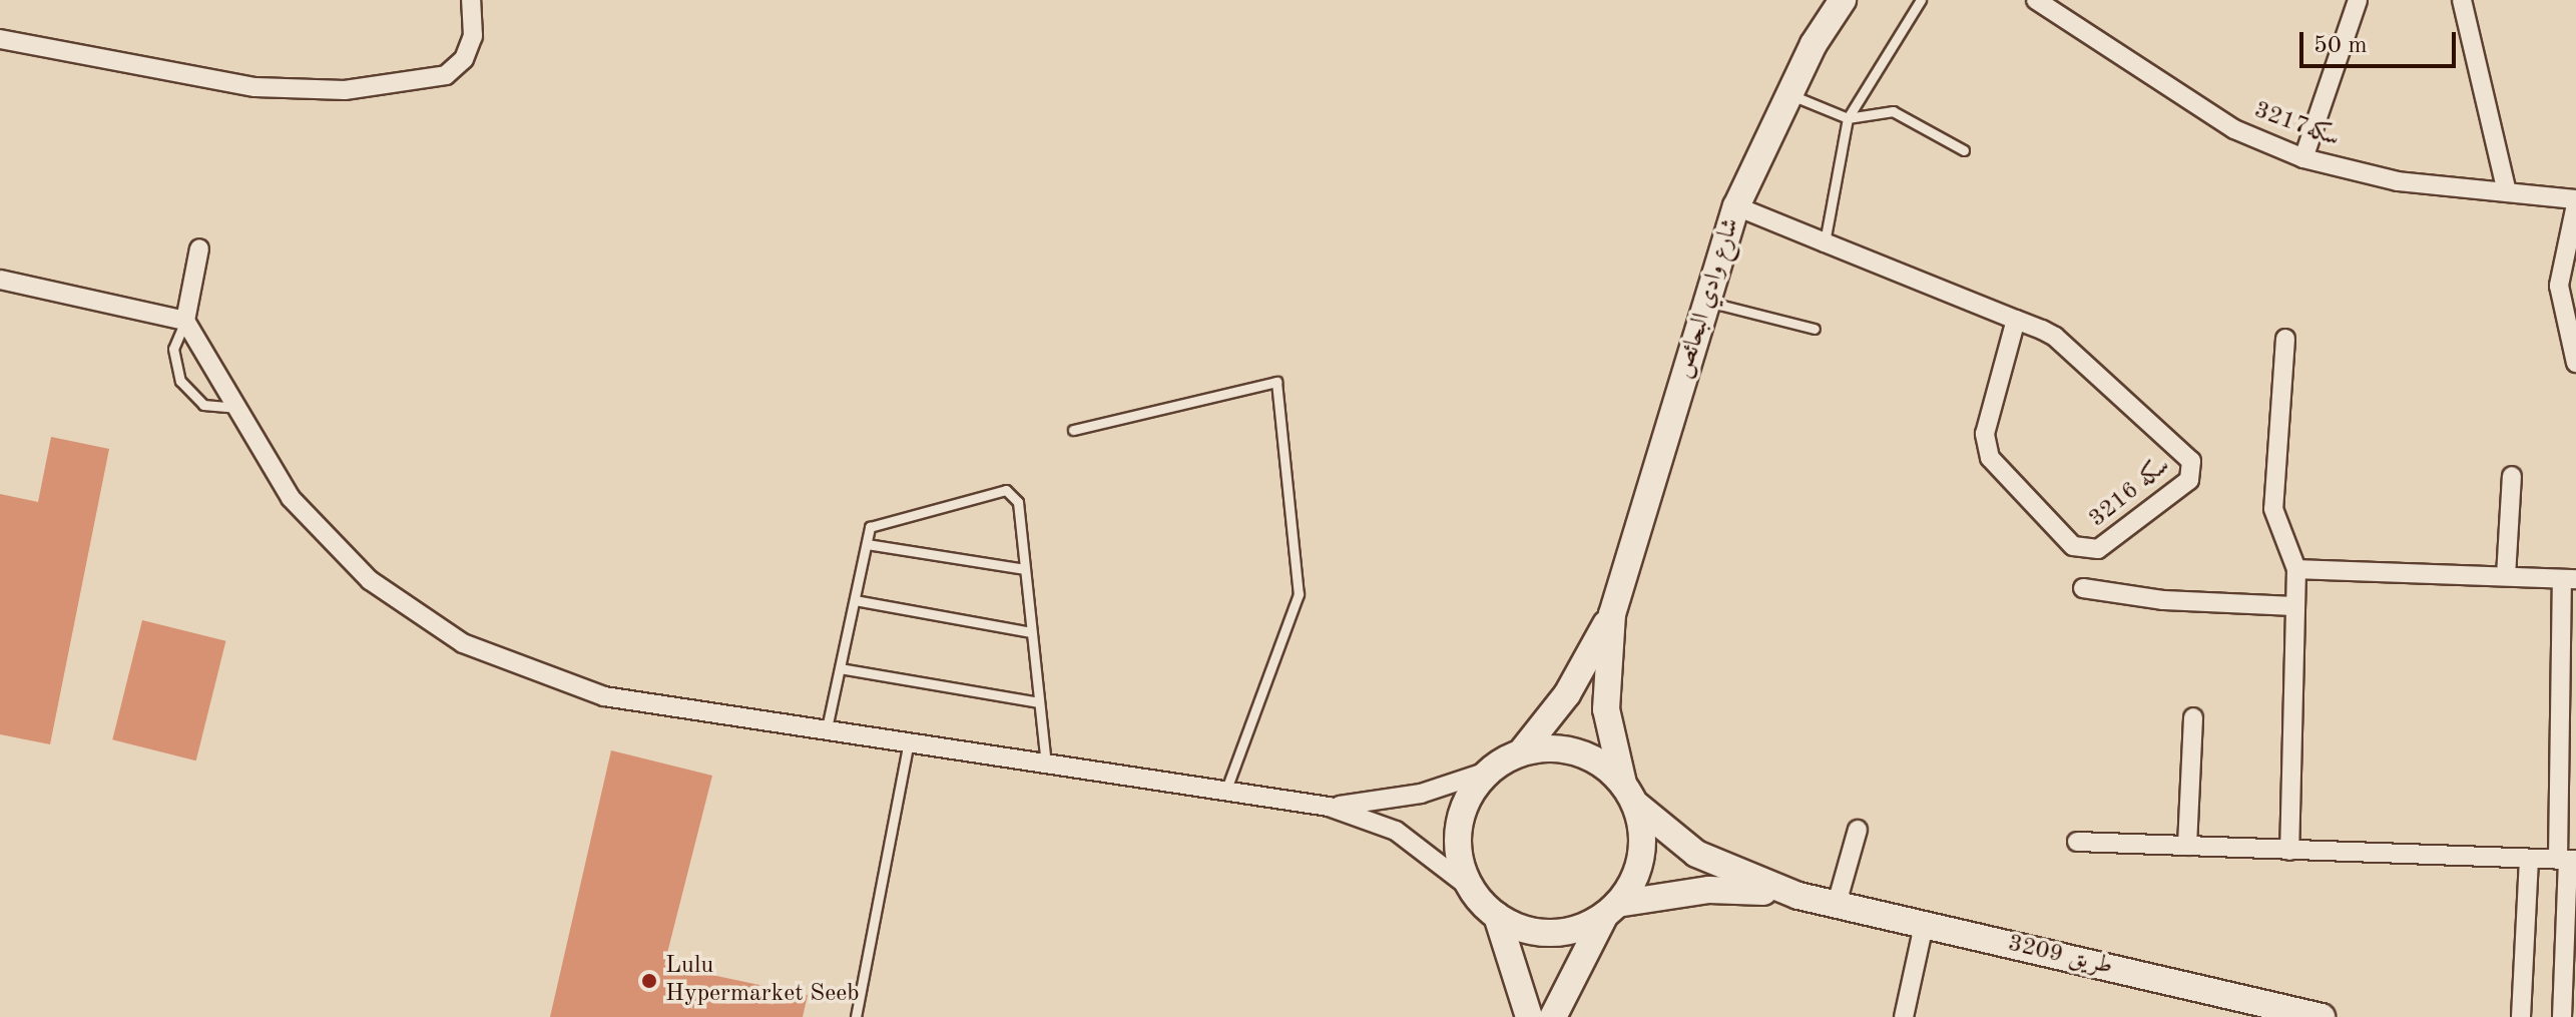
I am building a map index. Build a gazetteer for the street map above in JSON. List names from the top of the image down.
{
  "streets": {
    "street": [
      "سكه3217",
      "شارع وادي البحائص",
      "سكه 3216",
      "طريق 3209"
    ]
  },
  "crossings": [
    ["شارع وادي البحائص", "سكه 3216"]
  ],
  "places": ["Lulu Hypermarket Seeb"],
  "scale_bar": "50 m"
}
